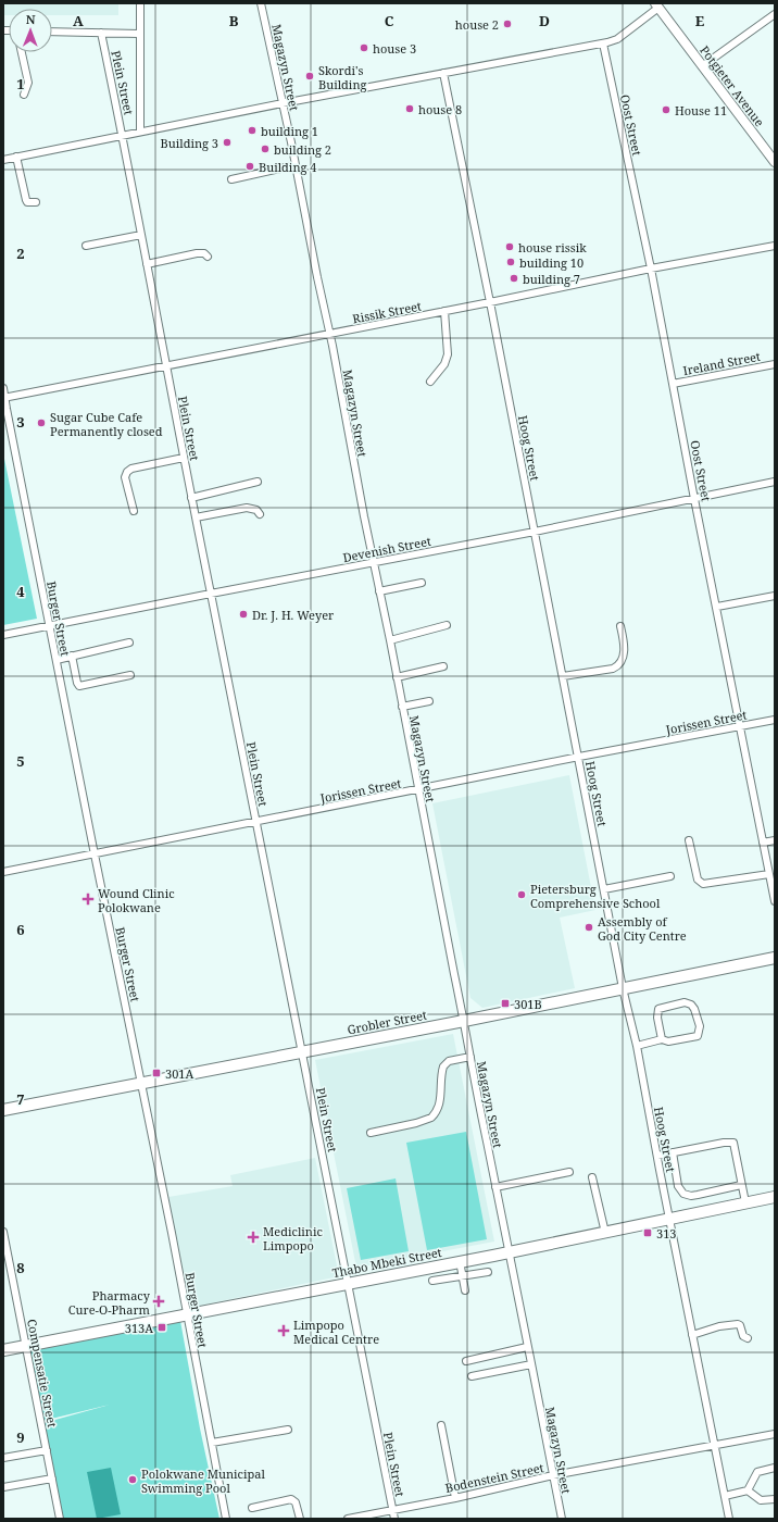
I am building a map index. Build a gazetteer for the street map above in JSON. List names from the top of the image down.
{
  "streets": {
    "main road": ["Grobler Street", "Thabo Mbeki Street"],
    "street": [
      "Magazyn Street",
      "Plein Street",
      "Potgieter Avenue",
      "Oost Street",
      "Rissik Street",
      "Ireland Street",
      "Hoog Street",
      "Devenish Street",
      "Burger Street",
      "Jorissen Street",
      "Compensatie Street",
      "Bodenstein Street"
    ]
  },
  "crossings": [
    ["Magazyn Street", "Rissik Street"],
    ["Magazyn Street", "Devenish Street"],
    ["Magazyn Street", "Jorissen Street"],
    ["Magazyn Street", "Grobler Street"],
    ["Magazyn Street", "Thabo Mbeki Street"],
    ["Magazyn Street", "Bodenstein Street"],
    ["Plein Street", "Rissik Street"],
    ["Plein Street", "Devenish Street"],
    ["Plein Street", "Jorissen Street"],
    ["Plein Street", "Grobler Street"],
    ["Plein Street", "Thabo Mbeki Street"],
    ["Plein Street", "Bodenstein Street"],
    ["Oost Street", "Rissik Street"],
    ["Oost Street", "Ireland Street"],
    ["Oost Street", "Devenish Street"],
    ["Oost Street", "Jorissen Street"],
    ["Rissik Street", "Hoog Street"],
    ["Rissik Street", "Burger Street"],
    ["Hoog Street", "Devenish Street"],
    ["Hoog Street", "Jorissen Street"],
    ["Hoog Street", "Grobler Street"],
    ["Hoog Street", "Thabo Mbeki Street"],
    ["Hoog Street", "Bodenstein Street"],
    ["Devenish Street", "Burger Street"],
    ["Burger Street", "Jorissen Street"],
    ["Burger Street", "Grobler Street"],
    ["Burger Street", "Thabo Mbeki Street"],
    ["Thabo Mbeki Street", "Compensatie Street"]
  ],
  "places": {
    "other": [
      "house 2",
      "house 3",
      "Skordi's Building",
      "house 8",
      "House 11",
      "building 1",
      "Building 3",
      "building 2",
      "Building 4",
      "house rissik",
      "building 10",
      "building 7",
      "Sugar Cube Cafe Permanently closed",
      "Dr. J. H. Weyer",
      "Pietersburg Comprehensive School",
      "Assembly of God City Centre",
      "Polokwane Municipal Swimming Pool"
    ],
    "health": [
      "Wound Clinic Polokwane",
      "Mediclinic Limpopo",
      "Pharmacy Cure-O-Pharm",
      "Limpopo Medical Centre"
    ],
    "transit": [
      "301B",
      "301A",
      "313",
      "313A"
    ]
  },
  "north": "top",
  "grid": {
    "columns": [
      "A",
      "B",
      "C",
      "D",
      "E"
    ],
    "rows": [
      "1",
      "2",
      "3",
      "4",
      "5",
      "6",
      "7",
      "8",
      "9"
    ]
  }
}
